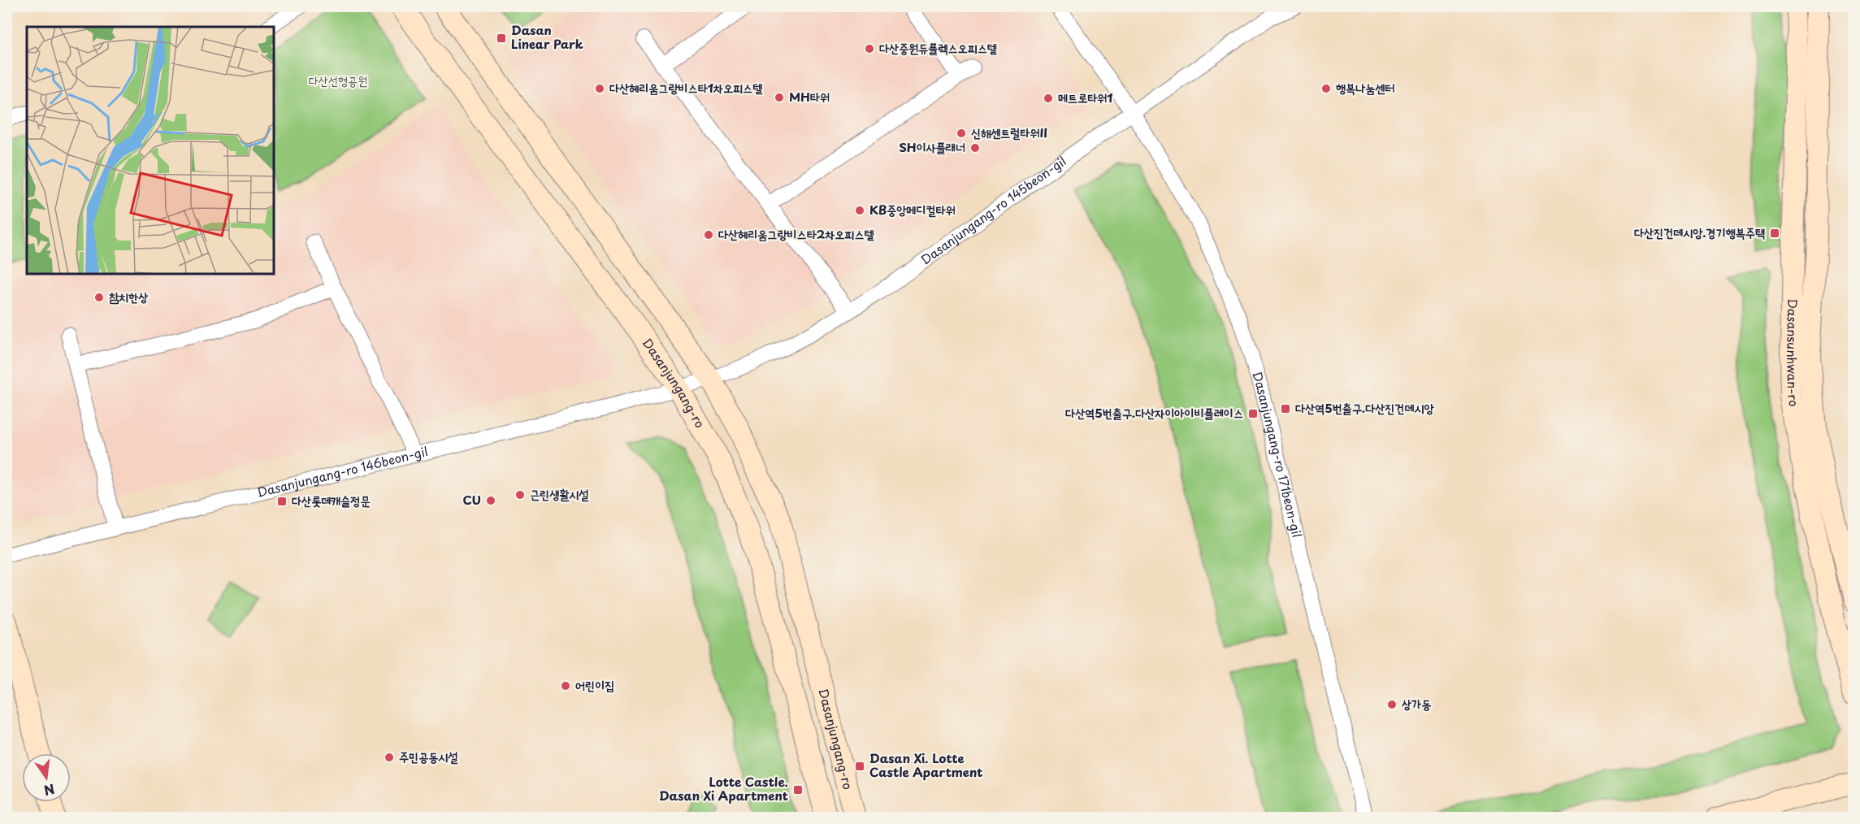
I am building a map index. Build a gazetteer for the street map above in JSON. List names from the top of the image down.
{
  "streets": {
    "street": [
      "Dasanjungang-ro 145beon-gil",
      "Dasansunhwan-ro",
      "Dasanjungang-ro",
      "Dasanjungang-ro 171beon-gil",
      "Dasanjungang-ro 146beon-gil"
    ]
  },
  "crossings": [
    ["Dasanjungang-ro 145beon-gil", "Dasanjungang-ro"],
    ["Dasanjungang-ro 145beon-gil", "Dasanjungang-ro 171beon-gil"],
    ["Dasanjungang-ro 145beon-gil", "Dasanjungang-ro 146beon-gil"],
    ["Dasanjungang-ro", "Dasanjungang-ro 146beon-gil"]
  ],
  "parks": ["다산선형공원"],
  "places": {
    "transit": [
      "Dasan Linear Park",
      "다산진건데시앙.경기행복주택",
      "다산역5번출구.다산진건데시앙",
      "다산역5번출구.다산자이아이비플레이스",
      "다산롯데캐슬정문",
      "Dasan Xi. Lotte Castle Apartment",
      "Lotte Castle. Dasan Xi Apartment"
    ],
    "other": [
      "다산중원듀플렉스오피스텔",
      "다산헤리움그랑비스타1차오피스텔",
      "행복나눔센터",
      "MH타워",
      "메트로타워1",
      "신해센트럴타워II",
      "SH이사플래너",
      "KB중앙메디컬타워",
      "다산헤리움그랑비스타2차오피스텔",
      "참치한상",
      "근린생활시설",
      "CU",
      "어린이집",
      "상가동",
      "주민공동시설"
    ]
  },
  "north": "bottom"
}
